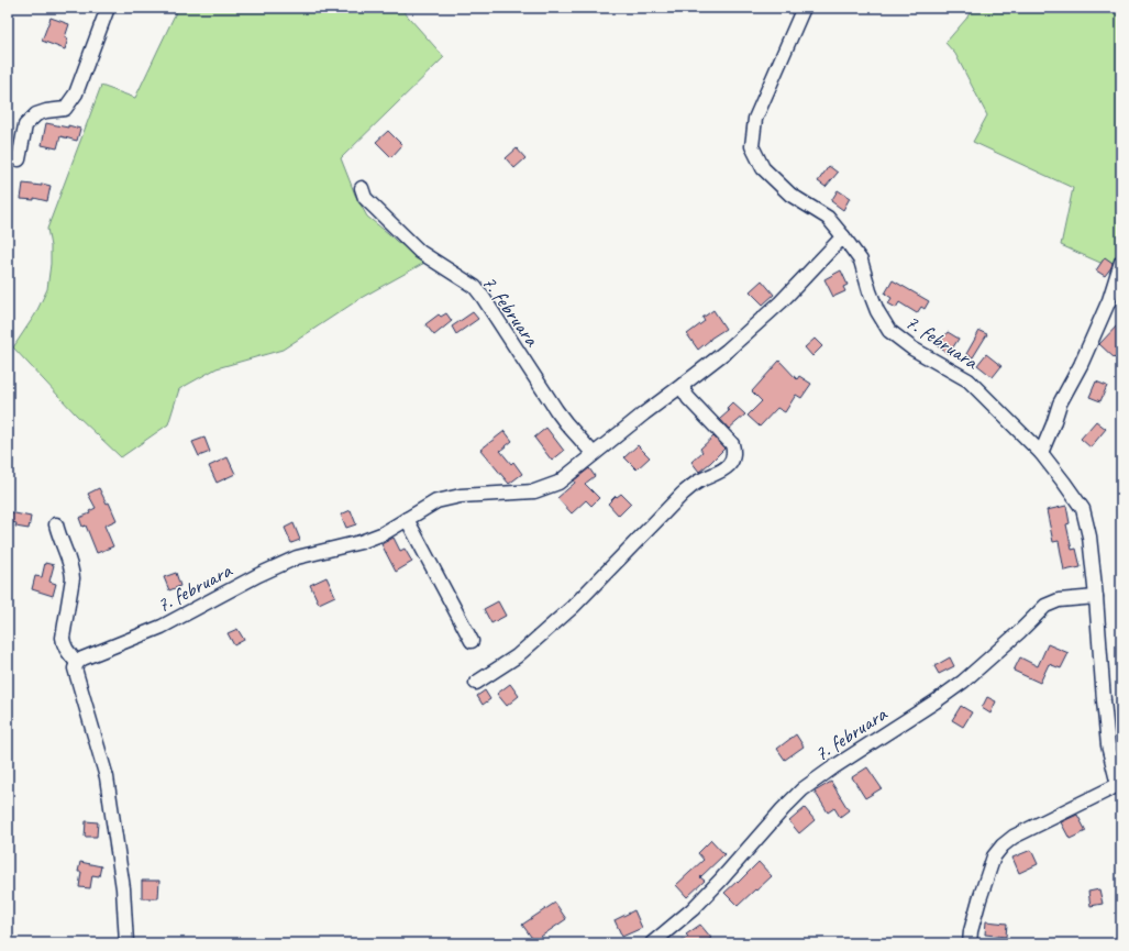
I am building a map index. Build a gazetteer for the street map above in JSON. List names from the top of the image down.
{
  "streets": {
    "street": ["7. februara"]
  }
}
